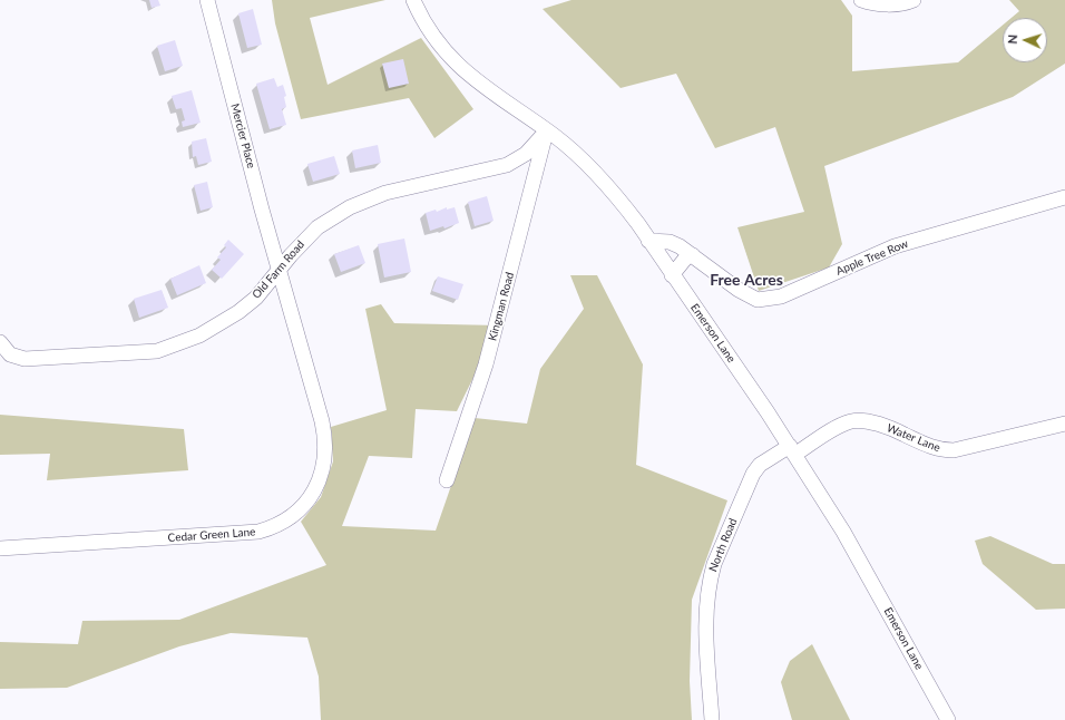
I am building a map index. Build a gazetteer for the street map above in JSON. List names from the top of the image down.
{
  "streets": {
    "street": [
      "Mercier Place",
      "Apple Tree Row",
      "Old Farm Road",
      "Kingman Road",
      "Emerson Lane",
      "Water Lane",
      "Cedar Green Lane",
      "North Road"
    ]
  },
  "crossings": [
    ["Mercier Place", "Old Farm Road"],
    ["Mercier Place", "Cedar Green Lane"],
    ["Apple Tree Row", "Emerson Lane"],
    ["Old Farm Road", "Kingman Road"],
    ["Old Farm Road", "Emerson Lane"],
    ["Old Farm Road", "Cedar Green Lane"],
    ["Kingman Road", "Emerson Lane"],
    ["Emerson Lane", "Water Lane"],
    ["Emerson Lane", "North Road"],
    ["Water Lane", "North Road"]
  ],
  "districts": ["Free Acres"],
  "north": "left"
}
